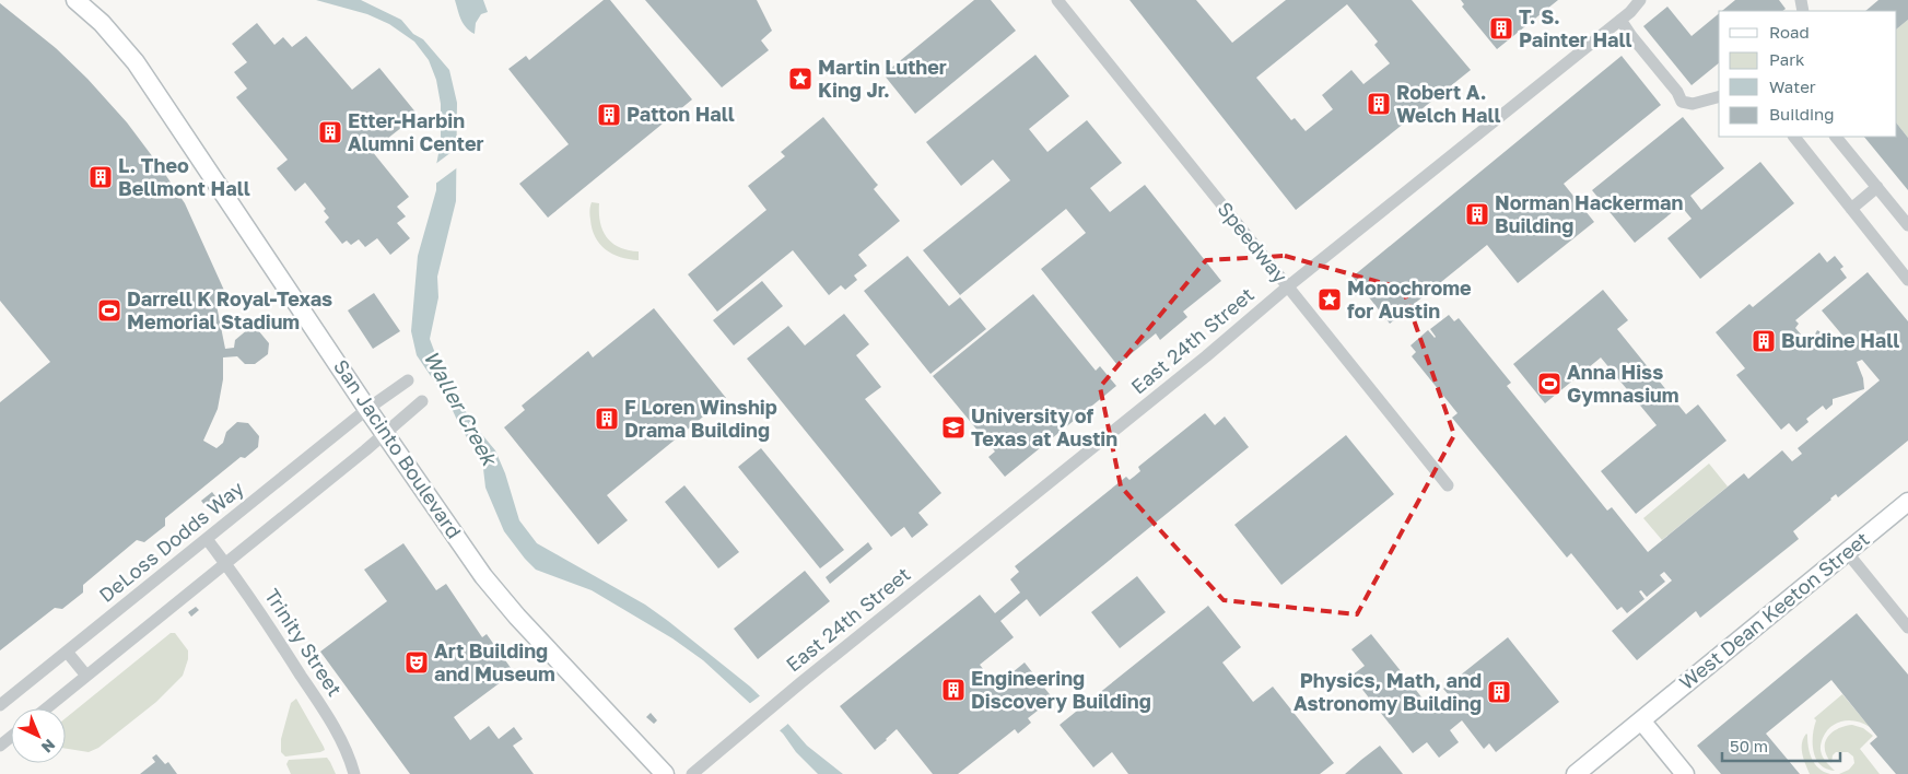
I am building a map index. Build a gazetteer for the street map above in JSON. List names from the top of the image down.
{
  "streets": {
    "street": [
      "Speedway",
      "East 24th Street",
      "San Jacinto Boulevard",
      "DeLoss Dodds Way",
      "West Dean Keeton Street",
      "Trinity Street"
    ]
  },
  "crossings": [
    ["Speedway", "East 24th Street"],
    ["San Jacinto Boulevard", "DeLoss Dodds Way"],
    ["DeLoss Dodds Way", "Trinity Street"]
  ],
  "water": ["Waller Creek"],
  "places": {
    "building": [
      "T. S. Painter Hall",
      "Robert A. Welch Hall",
      "Patton Hall",
      "Etter-Harbin Alumni Center",
      "L. Theo Bellmont Hall",
      "Norman Hackerman Building",
      "Burdine Hall",
      "F Loren Winship Drama Building",
      "Engineering Discovery Building",
      "Physics, Math, and Astronomy Building"
    ],
    "place": ["Martin Luther King Jr.", "Monochrome for Austin"],
    "sports": ["Darrell K Royal-Texas Memorial Stadium", "Anna Hiss Gymnasium"],
    "school or university": ["University of Texas at Austin"],
    "theatre": ["Art Building and Museum"]
  },
  "legend": [
    "Road",
    "Park",
    "Water",
    "Building"
  ],
  "scale_bar": "50 m",
  "north": "bottom right"
}
